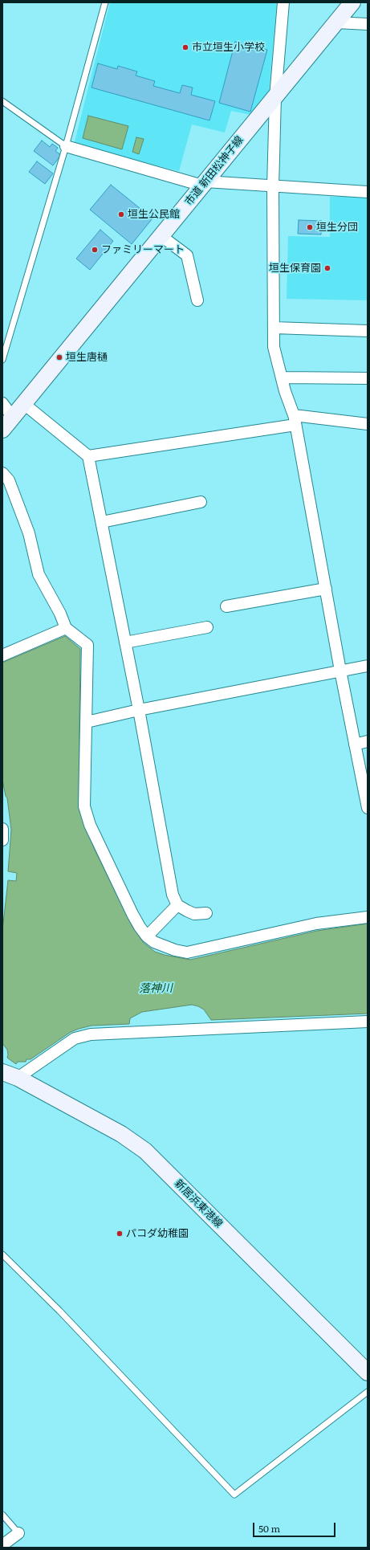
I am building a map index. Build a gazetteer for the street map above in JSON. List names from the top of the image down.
{
  "streets": {
    "street": ["市道 新田松神子線", "新居浜東港線"]
  },
  "water": ["落神川"],
  "places": [
    "市立垣生小学校",
    "垣生公民館",
    "垣生分団",
    "ファミリーマート",
    "垣生保育園",
    "垣生唐樋",
    "パコダ幼稚園"
  ],
  "scale_bar": "50 m"
}
